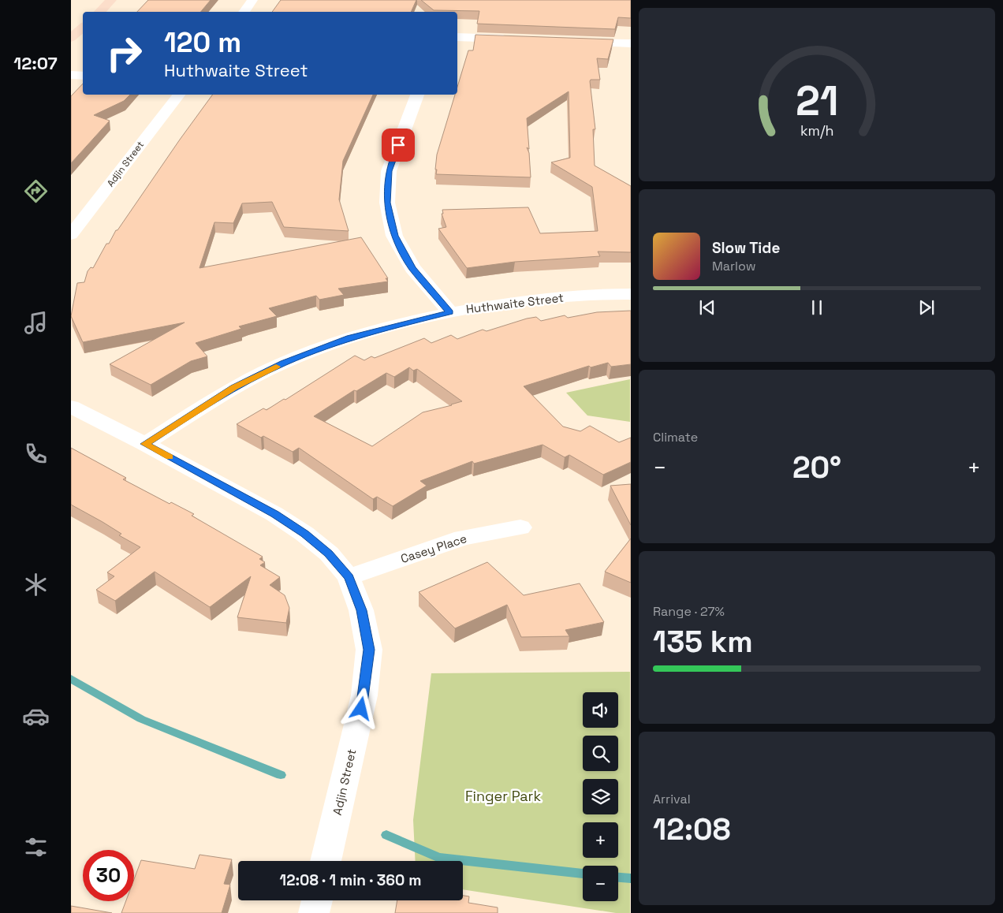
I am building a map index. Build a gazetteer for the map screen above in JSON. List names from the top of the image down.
{
  "streets": {
    "street": ["Adjin Street", "Huthwaite Street", "Casey Place"]
  },
  "crossings": [
    ["Adjin Street", "Huthwaite Street"],
    ["Adjin Street", "Casey Place"]
  ],
  "parks": ["Finger Park"],
  "page": {
    "tabs": "12:07",
    "turn": ["120 m", "Huthwaite Street"],
    "song": ["Slow Tide", "Marlow"],
    "tile": [
      "Climate",
      ["Range · 27%", "135 km"],
      ["Arrival", "12:08"]
    ],
    "heat": ["−", "20°", "+"],
    "map_buttons": ["+", "−"],
    "limit": "30",
    "trip": "12:08 · 1 min · 360 m",
    "gauge": ["21", "km/h"]
  }
}
